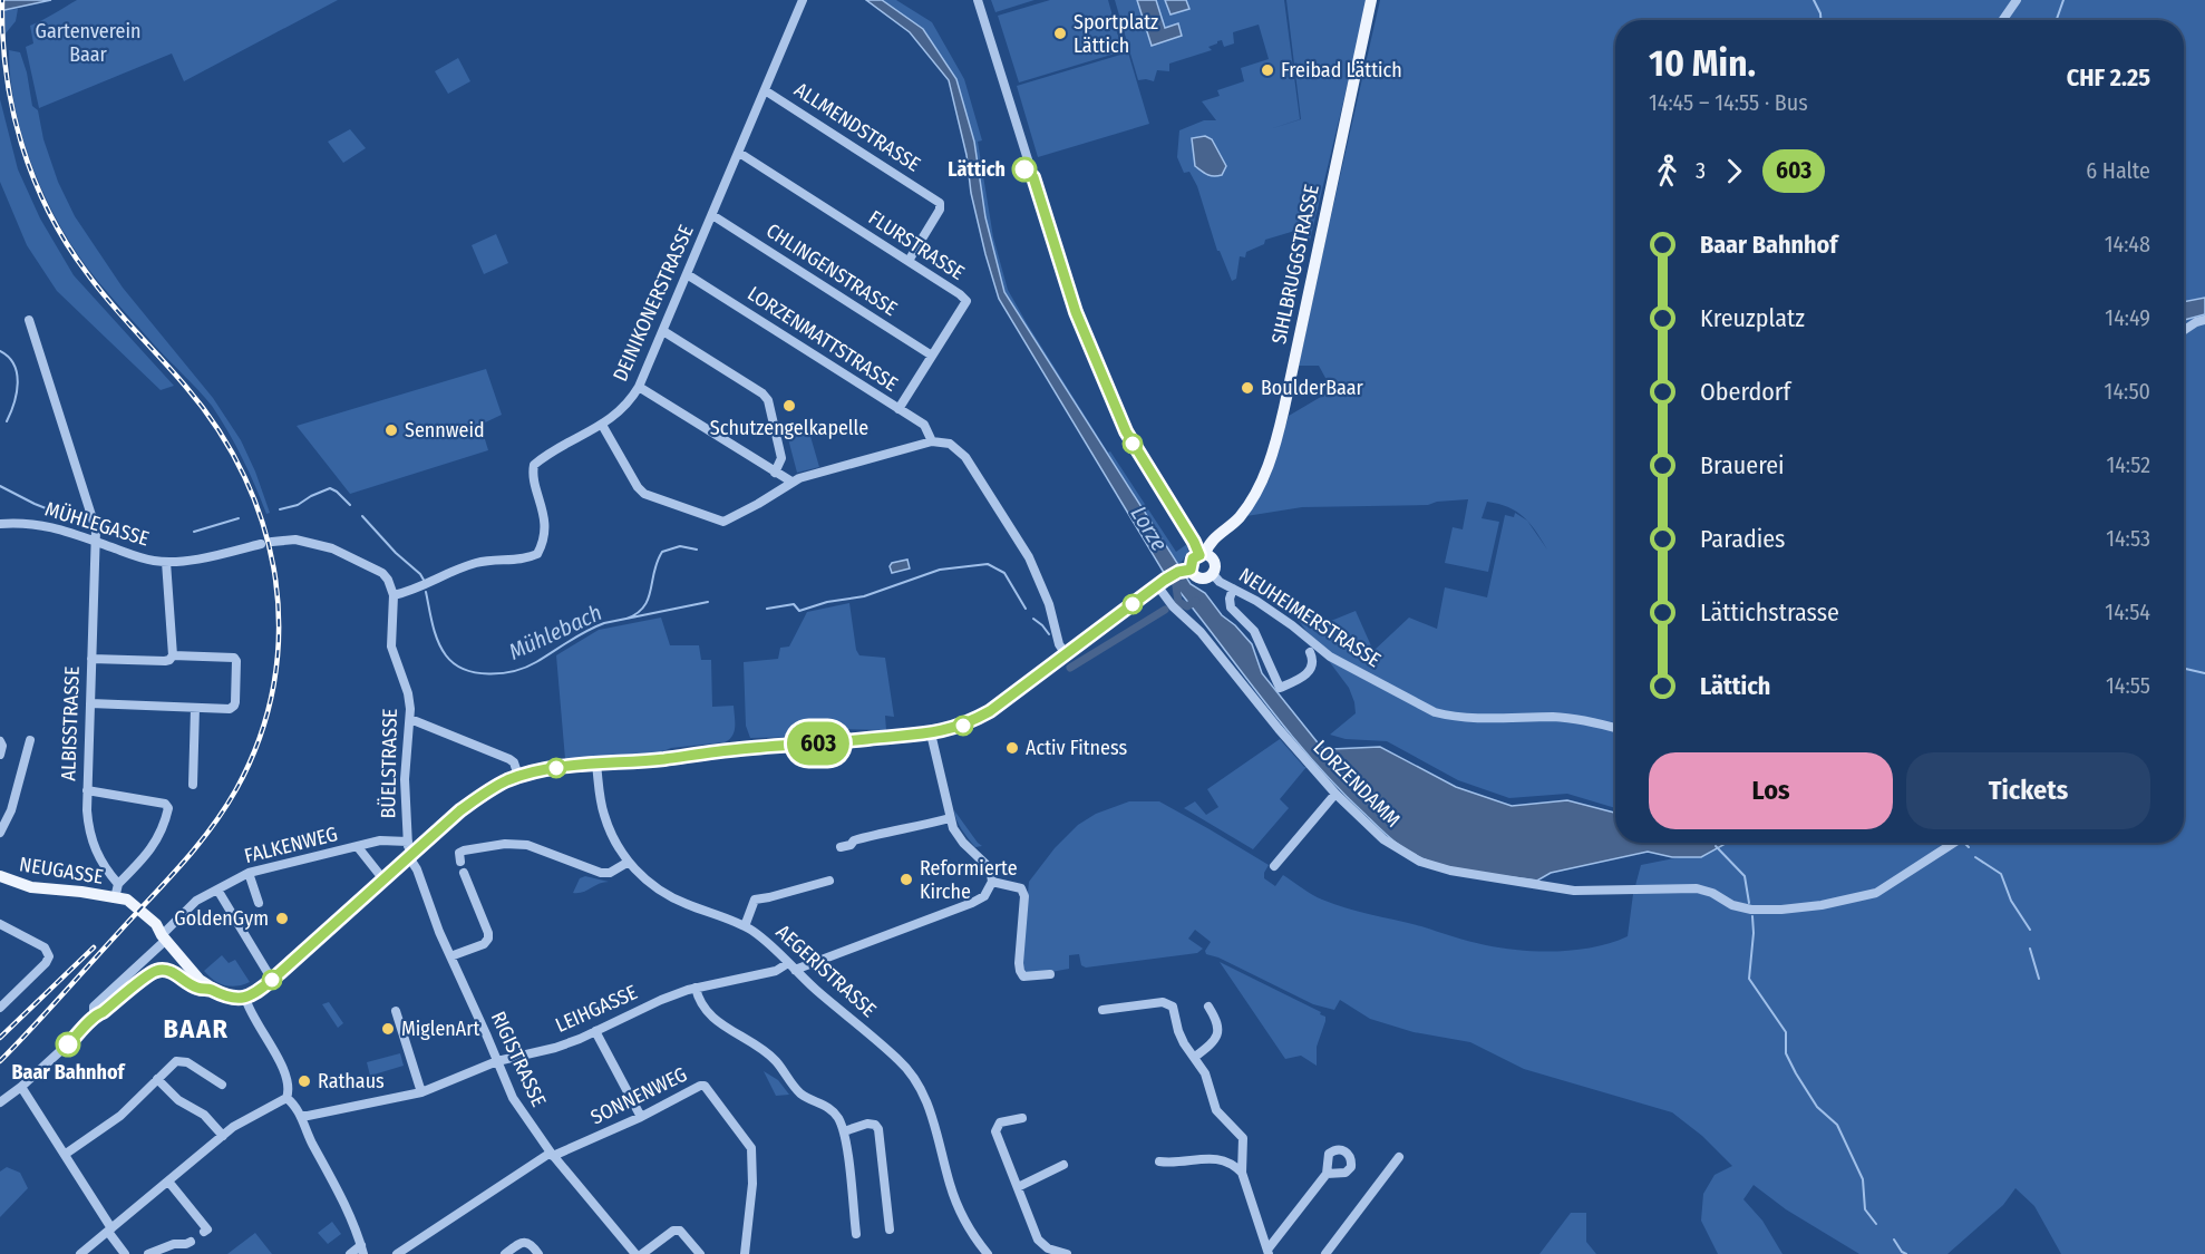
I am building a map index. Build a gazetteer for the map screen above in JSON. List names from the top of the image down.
{
  "streets": {
    "main road": ["SIHLBRUGGSTRASSE", "NEUGASSE"],
    "street": [
      "ALLMENDSTRASSE",
      "FLURSTRASSE",
      "CHLINGENSTRASSE",
      "DEINIKONERSTRASSE",
      "LORZENMATTSTRASSE",
      "MÜHLEGASSE",
      "NEUHEIMERSTRASSE",
      "ALBISSTRASSE",
      "BÜELSTRASSE",
      "LORZENDAMM",
      "FALKENWEG",
      "AEGERISTRASSE",
      "LEIHGASSE",
      "RIGISTRASSE",
      "SONNENWEG"
    ]
  },
  "crossings": [
    ["ALLMENDSTRASSE", "FLURSTRASSE"],
    ["ALLMENDSTRASSE", "DEINIKONERSTRASSE"],
    ["FLURSTRASSE", "CHLINGENSTRASSE"],
    ["FLURSTRASSE", "DEINIKONERSTRASSE"],
    ["FLURSTRASSE", "LORZENMATTSTRASSE"],
    ["SIHLBRUGGSTRASSE", "NEUHEIMERSTRASSE"],
    ["CHLINGENSTRASSE", "DEINIKONERSTRASSE"],
    ["DEINIKONERSTRASSE", "LORZENMATTSTRASSE"],
    ["DEINIKONERSTRASSE", "BÜELSTRASSE"],
    ["MÜHLEGASSE", "ALBISSTRASSE"],
    ["BÜELSTRASSE", "FALKENWEG"],
    ["BÜELSTRASSE", "RIGISTRASSE"],
    ["FALKENWEG", "NEUGASSE"],
    ["FALKENWEG", "RIGISTRASSE"],
    ["AEGERISTRASSE", "LEIHGASSE"],
    ["LEIHGASSE", "RIGISTRASSE"],
    ["RIGISTRASSE", "SONNENWEG"]
  ],
  "districts": ["BAAR"],
  "water": ["Lorze", "Mühlebach"],
  "parks": ["Gartenverein Baar"],
  "places": [
    "Sportplatz Lättich",
    "Freibad Lättich",
    "Lättich",
    "BoulderBaar",
    "Schutzengelkapelle",
    "Sennweid",
    "Activ Fitness",
    "Reformierte Kirche",
    "GoldenGym",
    "MiglenArt",
    "Baar Bahnhof",
    "Rathaus"
  ],
  "lines": ["bus line 603"],
  "page": {
    "on_map": "603",
    "heading": ["10 Min.", "14:45 – 14:55 · Bus", "CHF 2.25"],
    "legs": ["3", "603", "6 Halte"],
    "list": [
      {
        "name": "Baar Bahnhof",
        "value": "14:48"
      },
      {
        "name": "Kreuzplatz",
        "value": "14:49"
      },
      {
        "name": "Oberdorf",
        "value": "14:50"
      },
      {
        "name": "Brauerei",
        "value": "14:52"
      },
      {
        "name": "Paradies",
        "value": "14:53"
      },
      {
        "name": "Lättichstrasse",
        "value": "14:54"
      },
      {
        "name": "Lättich",
        "value": "14:55"
      }
    ],
    "buttons": ["Los", "Tickets"]
  }
}
